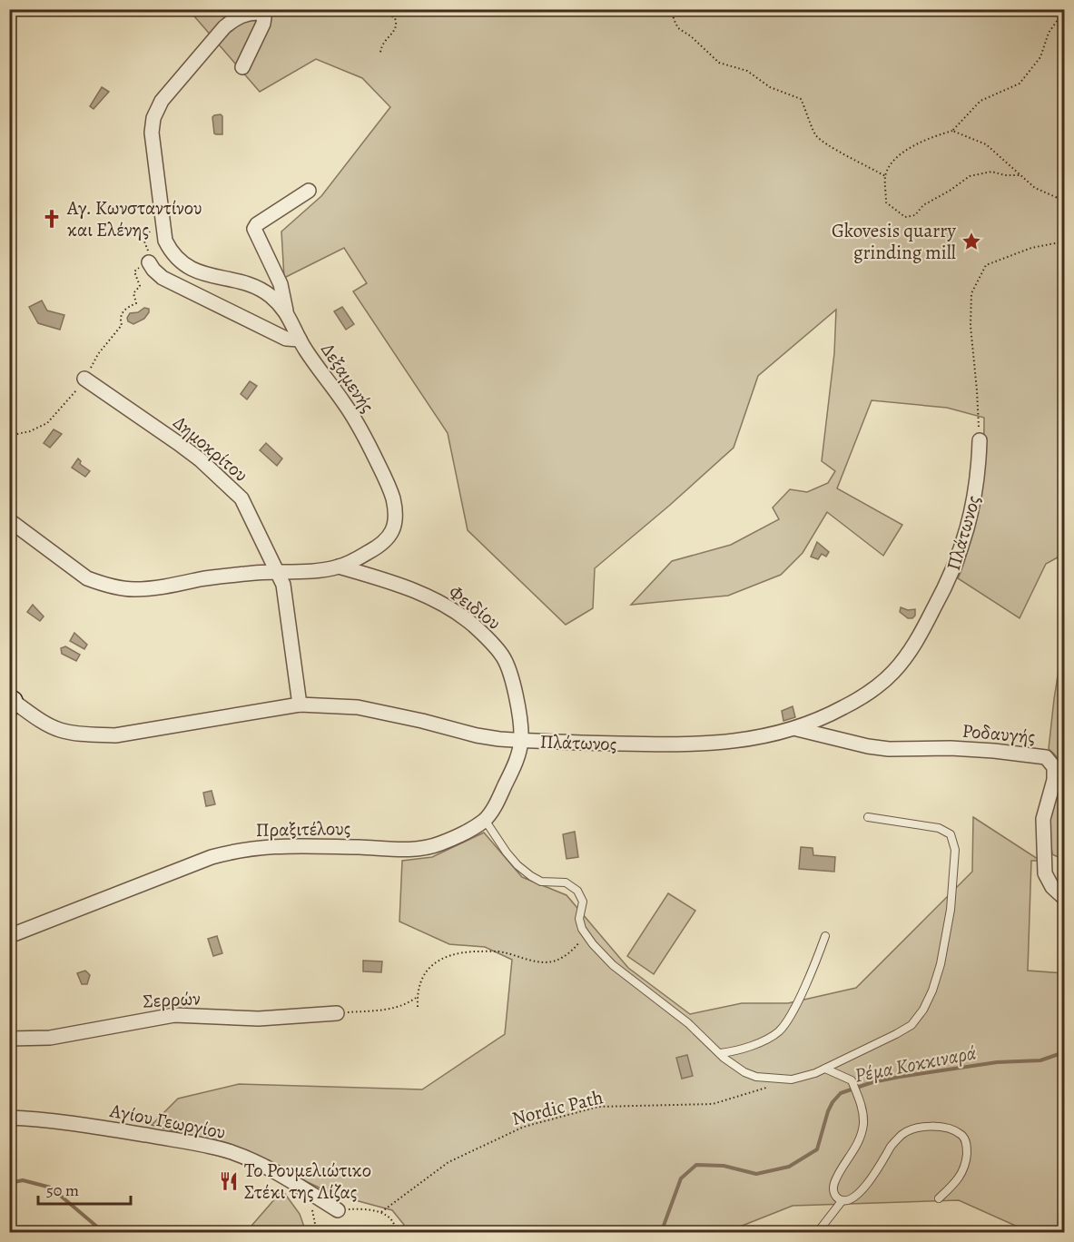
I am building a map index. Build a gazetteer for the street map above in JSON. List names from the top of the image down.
{
  "streets": {
    "street": [
      "Δεξαμενής",
      "Δημοκρίτου",
      "Πλάτωνος",
      "Φειδίου",
      "Ροδαυγής",
      "Πραξιτέλους",
      "Σερρών",
      "Αγίου Γεωργίου"
    ],
    "path": ["Nordic Path"]
  },
  "crossings": [
    ["Δεξαμενής", "Δημοκρίτου"],
    ["Δεξαμενής", "Φειδίου"],
    ["Δημοκρίτου", "Πλάτωνος"],
    ["Πλάτωνος", "Φειδίου"],
    ["Πλάτωνος", "Ροδαυγής"],
    ["Πλάτωνος", "Πραξιτέλους"],
    ["Φειδίου", "Πραξιτέλους"]
  ],
  "water": ["Ρέμα Κοκκιναρά"],
  "places": {
    "church": ["Αγ. Κωνσταντίνου και Ελένης"],
    "place": ["Gkovesis quarry grinding mill"],
    "restaurant": ["Το Ρουμελιώτικο Στέκι της Λίζας"]
  },
  "scale_bar": "50 m"
}
